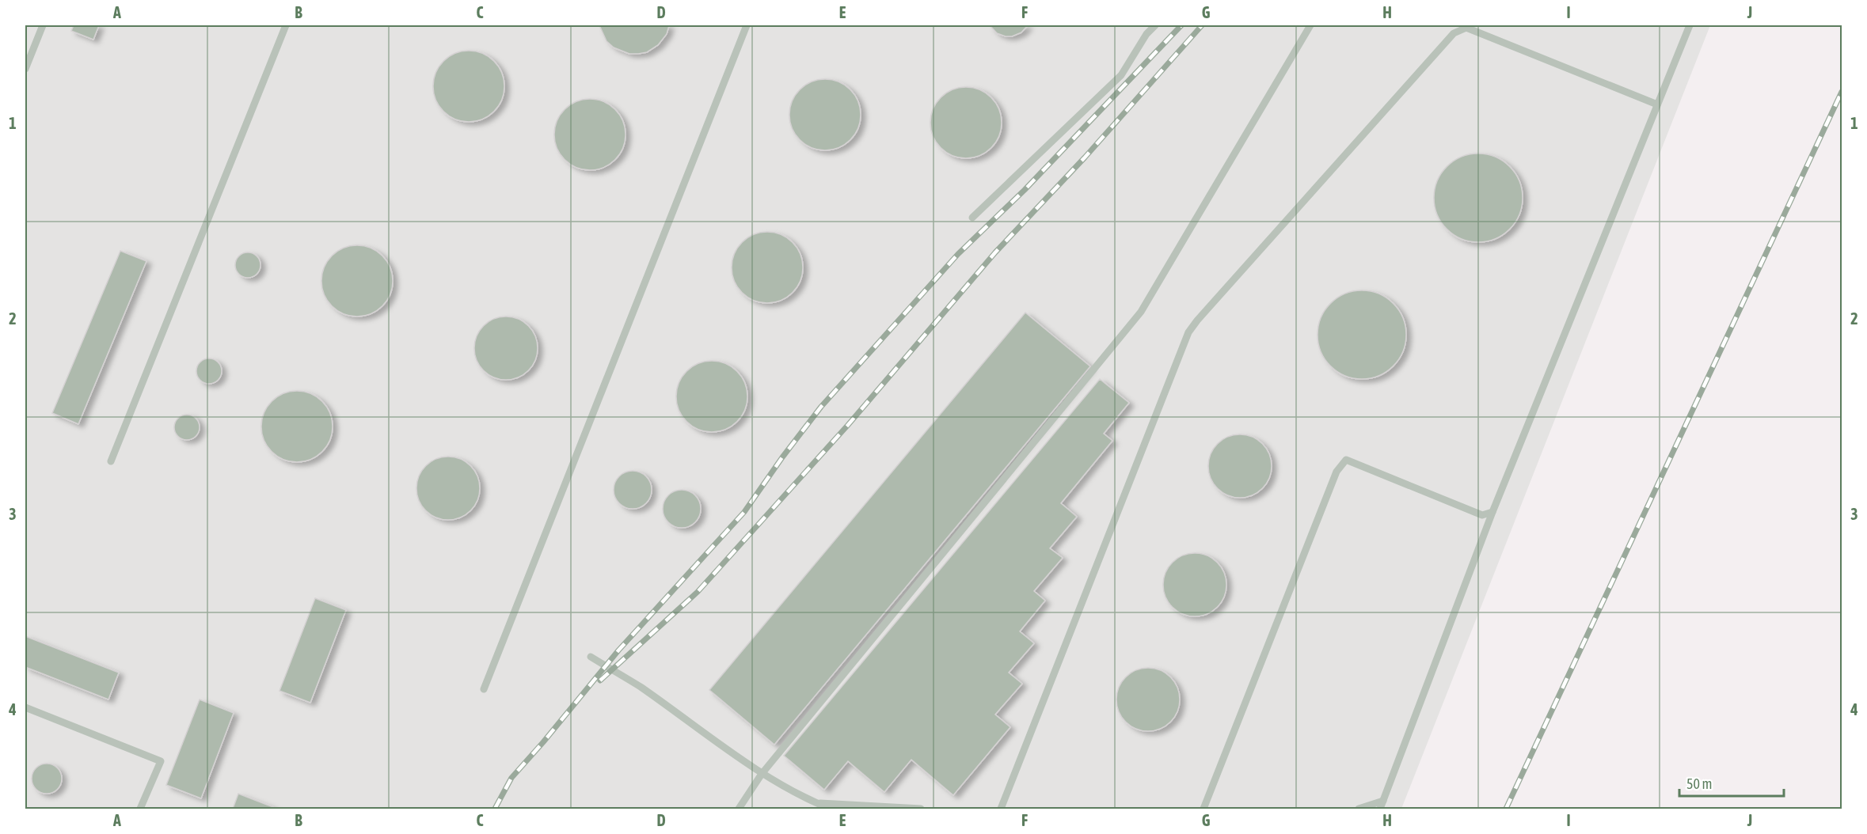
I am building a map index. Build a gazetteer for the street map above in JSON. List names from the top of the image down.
{
  "scale_bar": "50 m",
  "grid": {
    "columns": [
      "A",
      "B",
      "C",
      "D",
      "E",
      "F",
      "G",
      "H",
      "I",
      "J"
    ],
    "rows": [
      "1",
      "2",
      "3",
      "4"
    ]
  }
}
